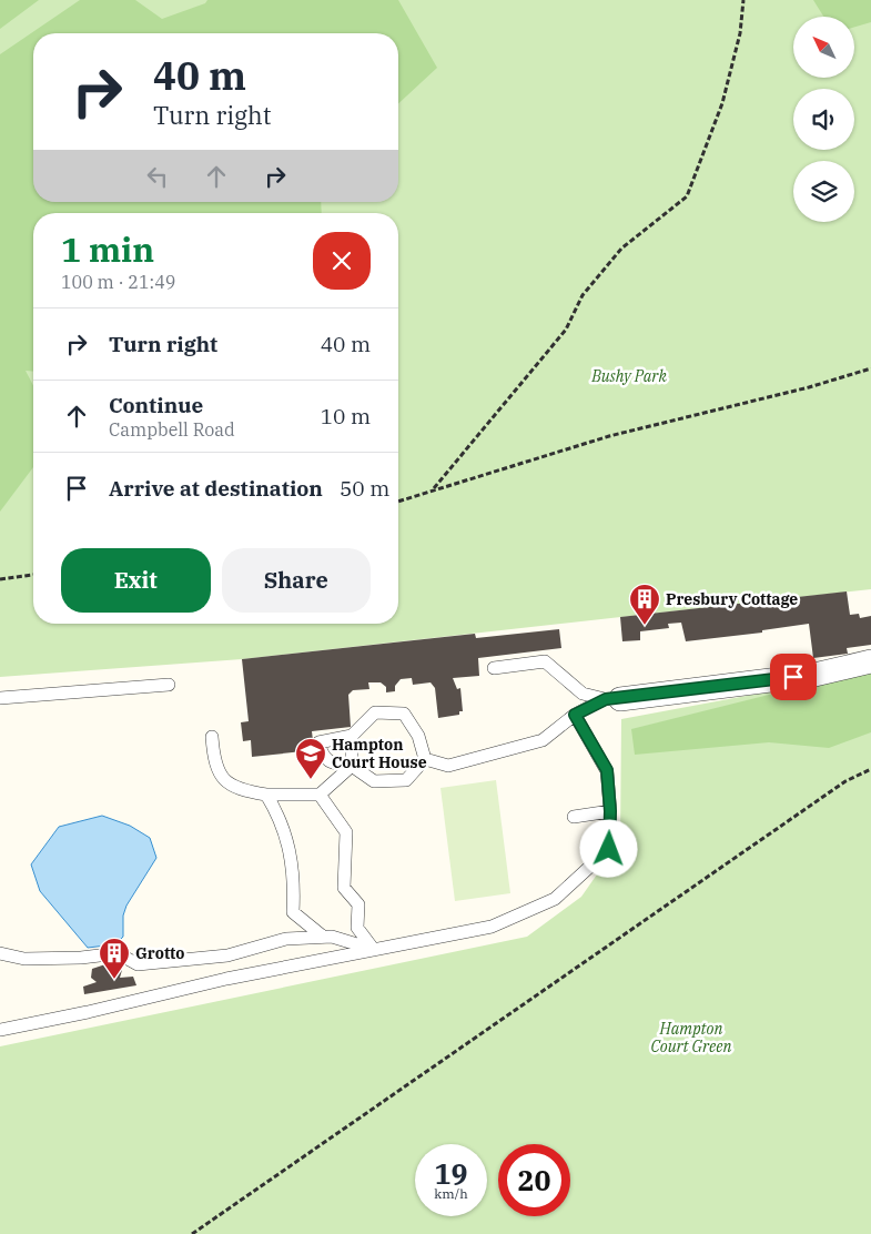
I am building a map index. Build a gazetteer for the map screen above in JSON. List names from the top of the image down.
{
  "parks": ["Bushy Park", "Hampton Court Green"],
  "places": {
    "building": ["Presbury Cottage", "Grotto"],
    "school or university": ["Hampton Court House"]
  },
  "north": "top left",
  "page": {
    "turn": ["40 m", "Turn right"],
    "heading": ["1 min", "100 m · 21:49"],
    "list": [
      {
        "name": "Turn right",
        "value": "40 m"
      },
      {
        "name": "Continue",
        "note": "Campbell Road",
        "value": "10 m"
      },
      {
        "name": "Arrive at destination",
        "value": "50 m"
      }
    ],
    "buttons": ["Exit", "Share"],
    "speed": "19 km/h",
    "limit": "20"
  }
}
